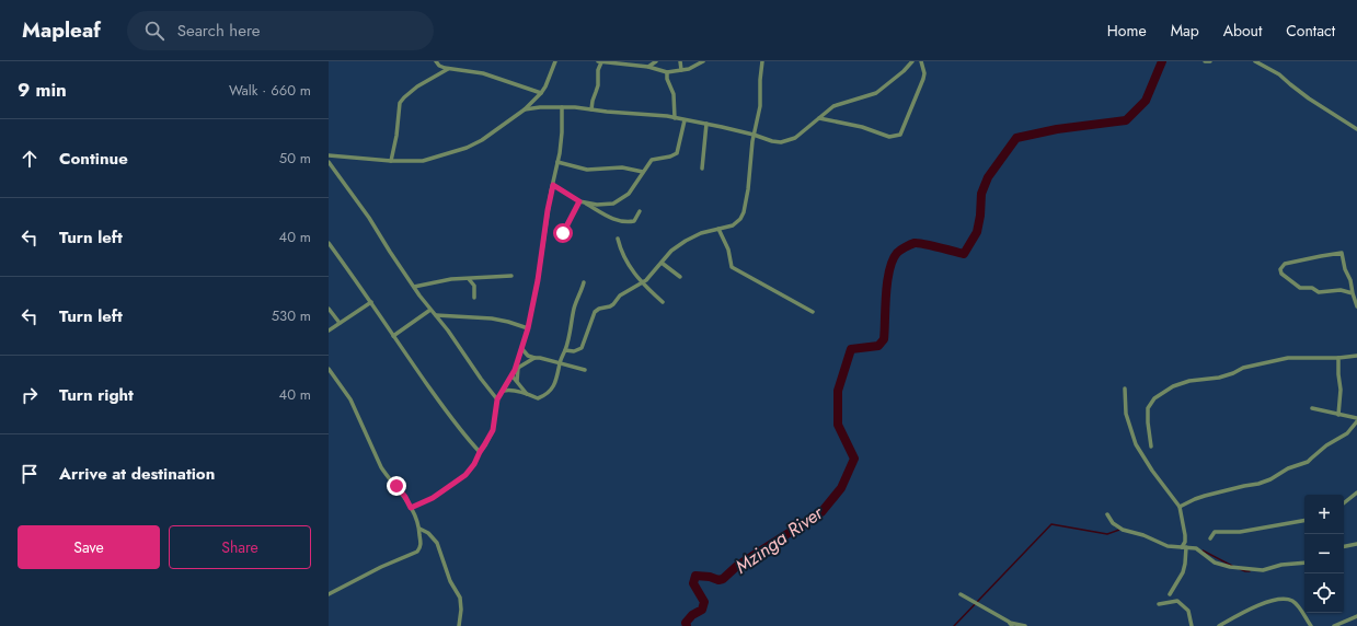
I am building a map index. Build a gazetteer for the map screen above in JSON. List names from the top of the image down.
{
  "water": ["Mzinga River"],
  "page": {
    "header": "Mapleaf",
    "search": "Search here",
    "nav": [
      "Home",
      "Map",
      "About",
      "Contact"
    ],
    "heading": ["9 min", "Walk · 660 m"],
    "list": [
      ["Continue", "50 m"],
      ["Turn left", "40 m"],
      ["Turn left", "530 m"],
      ["Turn right", "40 m"],
      "Arrive at destination"
    ],
    "map_buttons": ["+", "−"],
    "buttons": ["Save", "Share"]
  }
}
